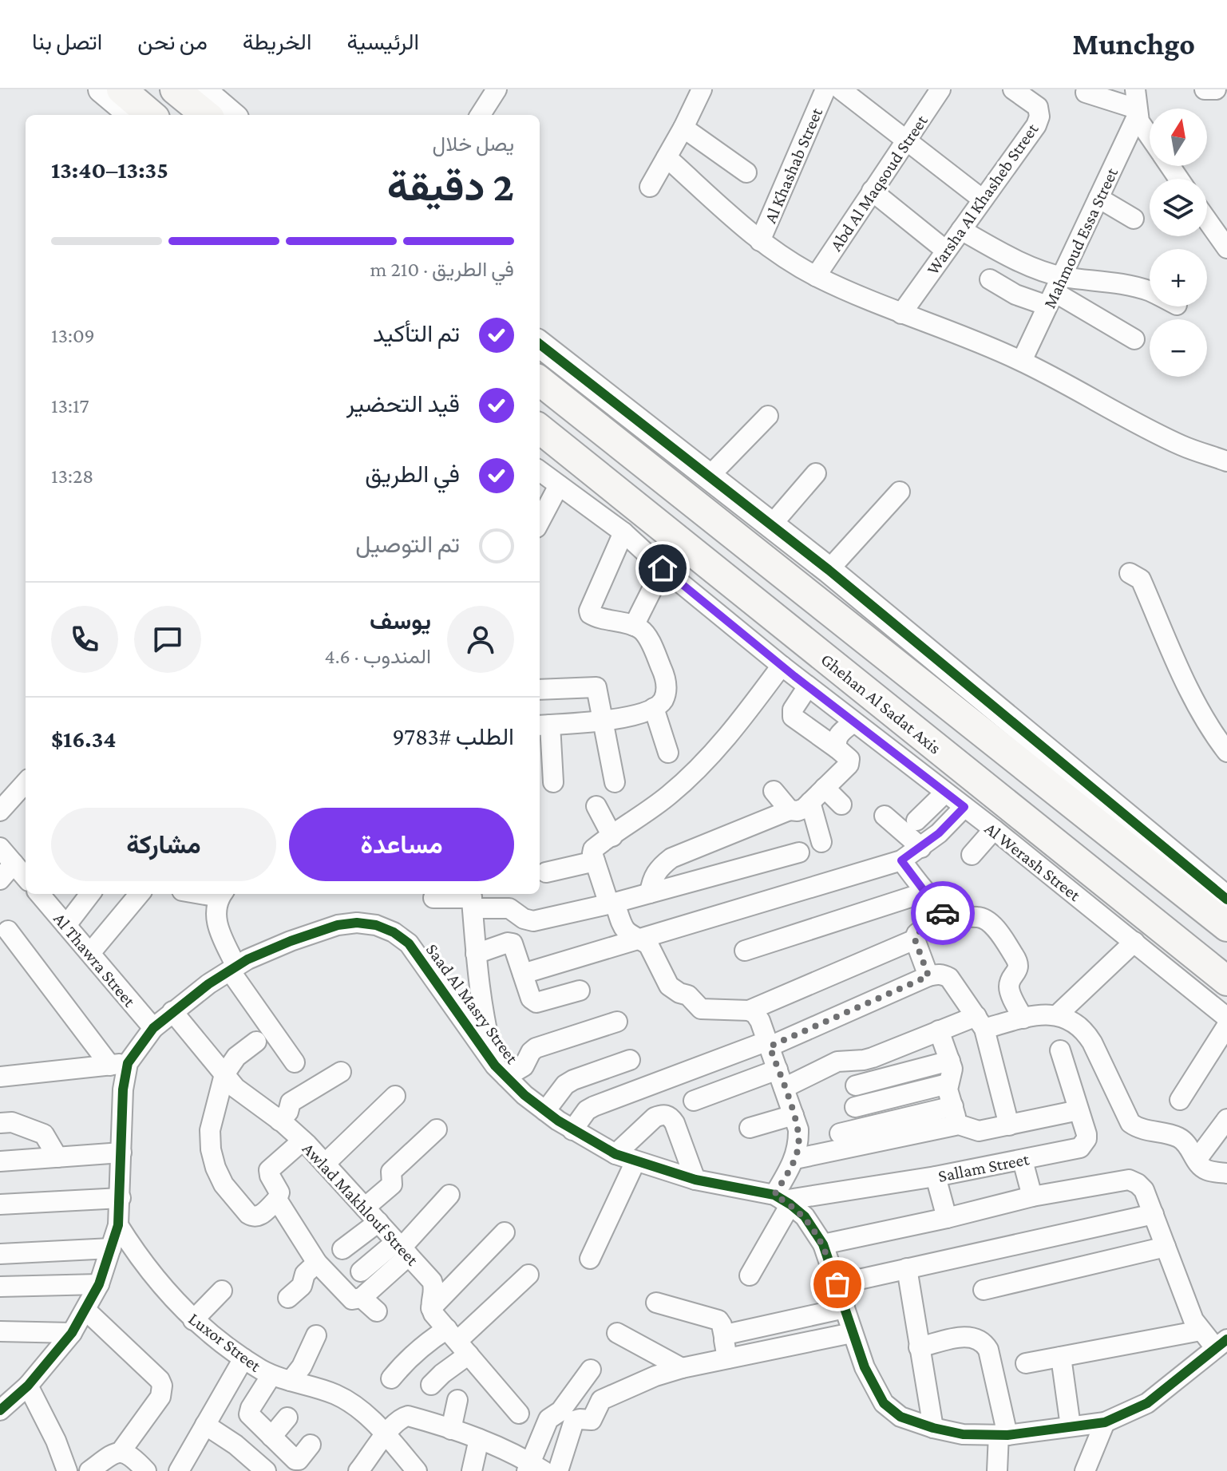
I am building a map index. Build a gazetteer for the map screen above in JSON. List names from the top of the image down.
{
  "streets": {
    "main road": ["Ghehan Al Sadat Axis"],
    "street": [
      "Al Khashab Street",
      "Abd Al Maqsoud Street",
      "Warsha Al Khasheb Street",
      "Mahmoud Essa Street",
      "Al Werash Street",
      "Al Thawra Street",
      "Saad Al Masry Street",
      "Sallam Street",
      "Awlad Makhlouf Street",
      "Luxor Street"
    ]
  },
  "crossings": [
    ["Al Thawra Street", "Saad Al Masry Street"],
    ["Saad Al Masry Street", "Sallam Street"],
    ["Saad Al Masry Street", "Awlad Makhlouf Street"],
    ["Saad Al Masry Street", "Luxor Street"]
  ],
  "north": "top",
  "page": {
    "header": "Munchgo",
    "nav": [
      "الرئيسية",
      "الخريطة",
      "من نحن",
      "اتصل بنا"
    ],
    "map_buttons": ["+", "−"],
    "heading": ["2 دقيقة", "يصل خلال", "13:35–13:40"],
    "panel": [
      "يوسف",
      "المندوب · 4.6",
      "الطلب #9783",
      "$16.34"
    ],
    "bar": "في الطريق · 210 m",
    "list": [
      ["تم التأكيد", "13:09"],
      ["قيد التحضير", "13:17"],
      ["في الطريق", "13:28"],
      "تم التوصيل"
    ],
    "buttons": ["مساعدة", "مشاركة"]
  }
}
